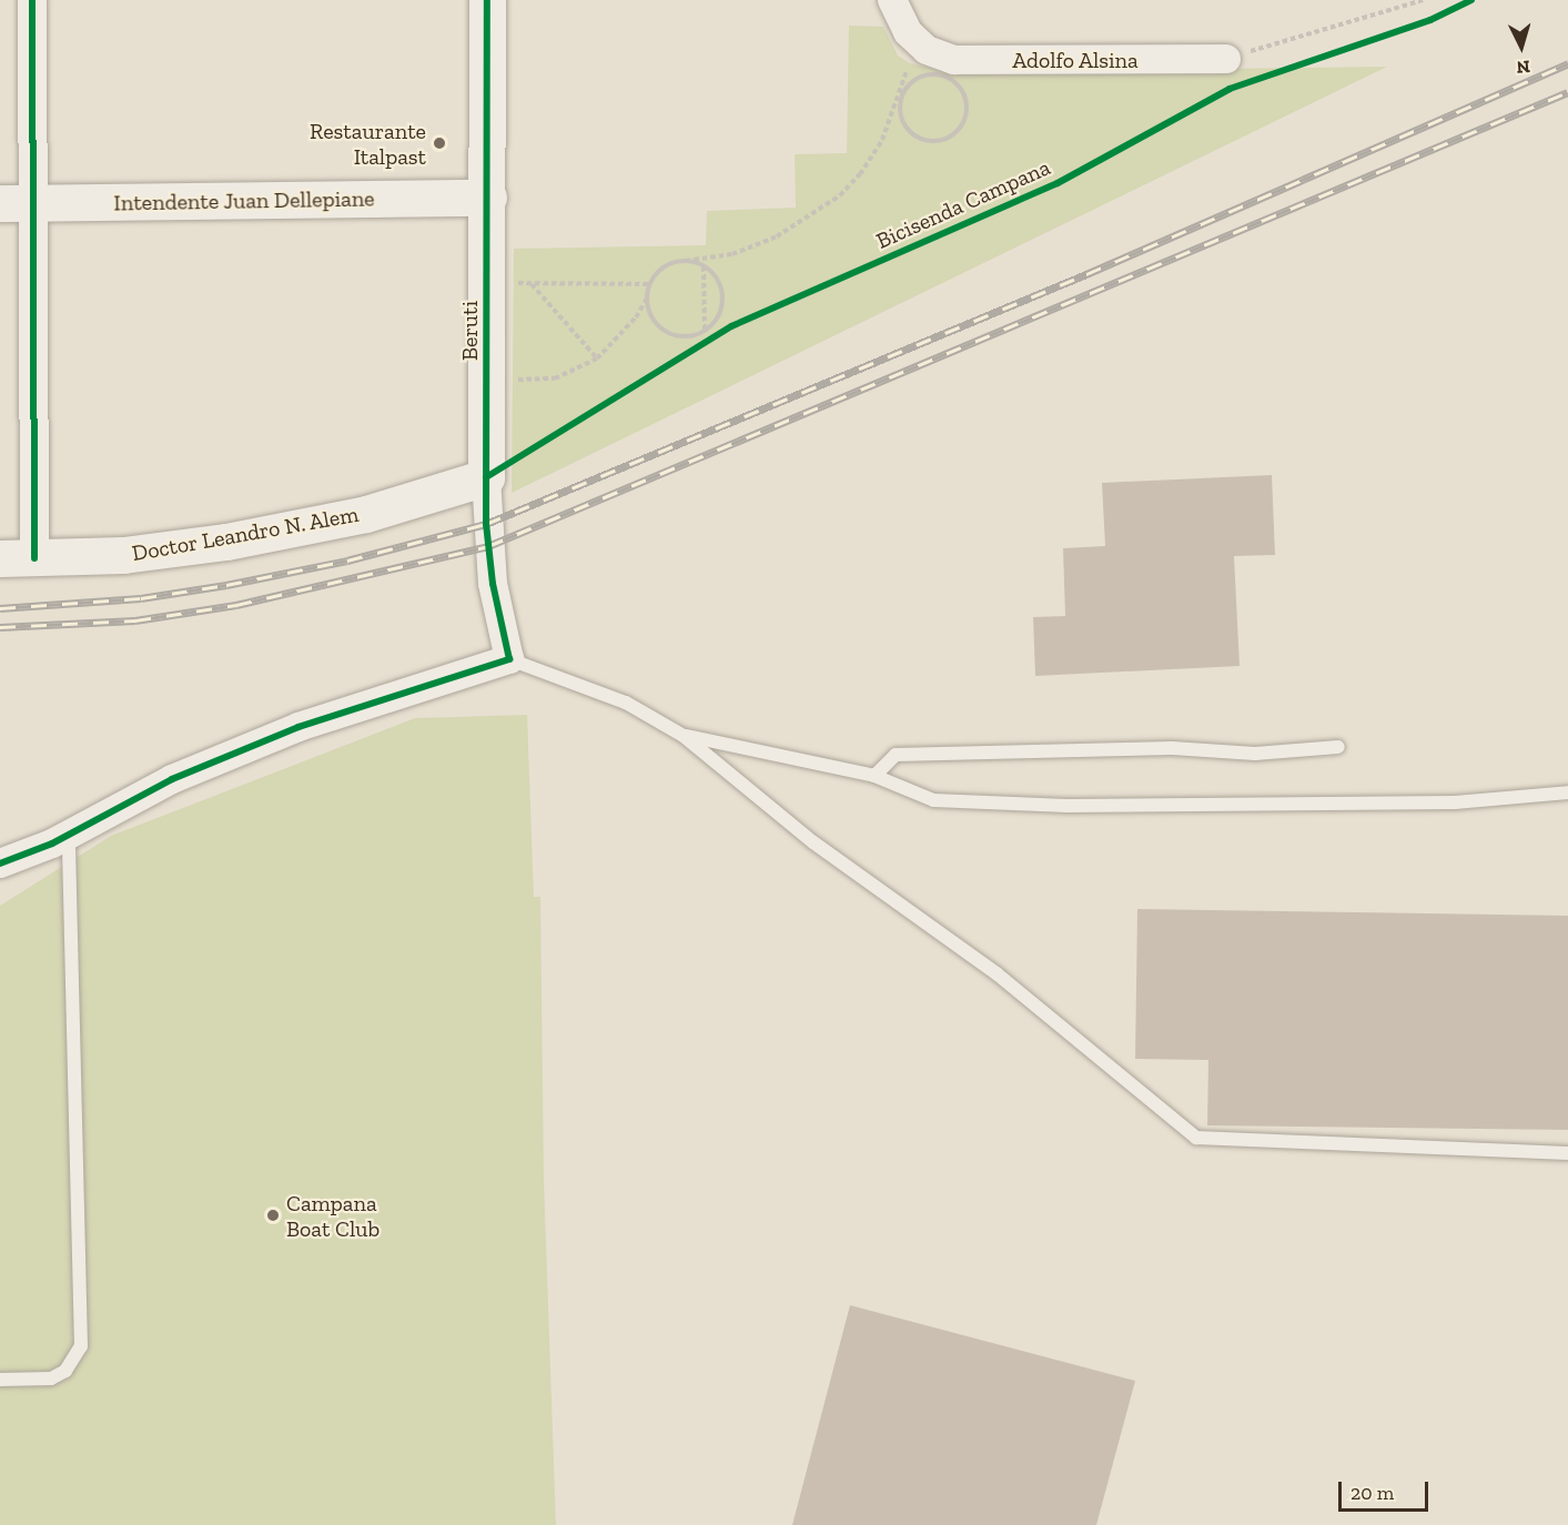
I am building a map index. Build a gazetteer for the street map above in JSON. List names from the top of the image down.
{
  "streets": {
    "street": [
      "Adolfo Alsina",
      "Intendente Juan Dellepiane",
      "Beruti",
      "Doctor Leandro N. Alem"
    ],
    "cycle path": ["Bicisenda Campana"]
  },
  "crossings": [
    ["Intendente Juan Dellepiane", "Beruti"],
    ["Beruti", "Doctor Leandro N. Alem"]
  ],
  "places": ["Restaurante Italpast", "Campana Boat Club"],
  "scale_bar": "20 m",
  "north": "bottom"
}
